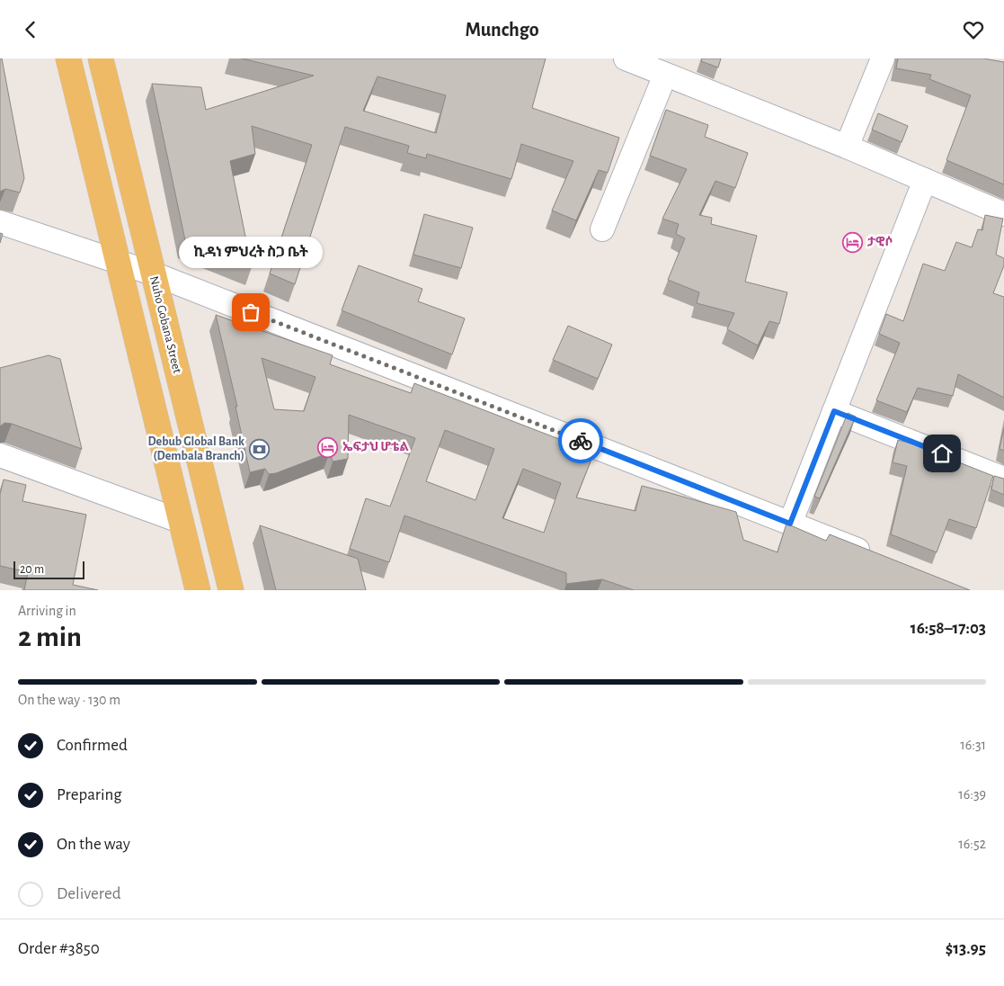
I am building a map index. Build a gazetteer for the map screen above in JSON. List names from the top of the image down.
{
  "streets": {
    "main road": ["Nuho Gobana Street"]
  },
  "places": {
    "hotel": ["ታዊሶ", "ኤፍታህ ሆቴል"],
    "other": ["ኪዳነ ምህረት ስጋ ቤት"],
    "bank": ["Debub Global Bank (Dembala Branch)"]
  },
  "scale_bar": "20 m",
  "page": {
    "header": "Munchgo",
    "bubble": "ኪዳነ ምህረት ስጋ ቤት",
    "scale": "20 m",
    "heading": ["2 min", "Arriving in", "16:58–17:03"],
    "panel": ["Order #3850", "$13.95"],
    "bar": "On the way · 130 m",
    "list": [
      ["Confirmed", "16:31"],
      ["Preparing", "16:39"],
      ["On the way", "16:52"],
      "Delivered"
    ]
  }
}
